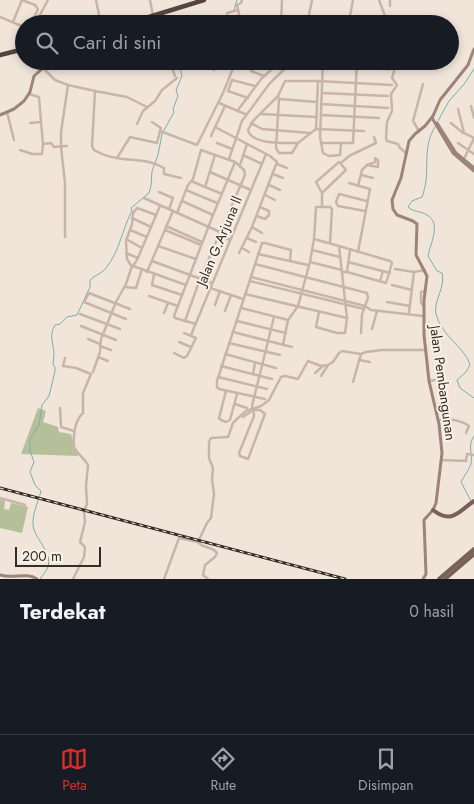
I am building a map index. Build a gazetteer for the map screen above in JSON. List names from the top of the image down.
{
  "streets": {
    "street": ["Jalan G.Arjuna ll", "Jalan Pembangunan"]
  },
  "scale_bar": "200 m",
  "page": {
    "search": "Cari di sini",
    "scale": "200 m",
    "heading": ["Terdekat", "0 hasil"],
    "nav": ["Peta", "Rute", "Disimpan"]
  }
}
